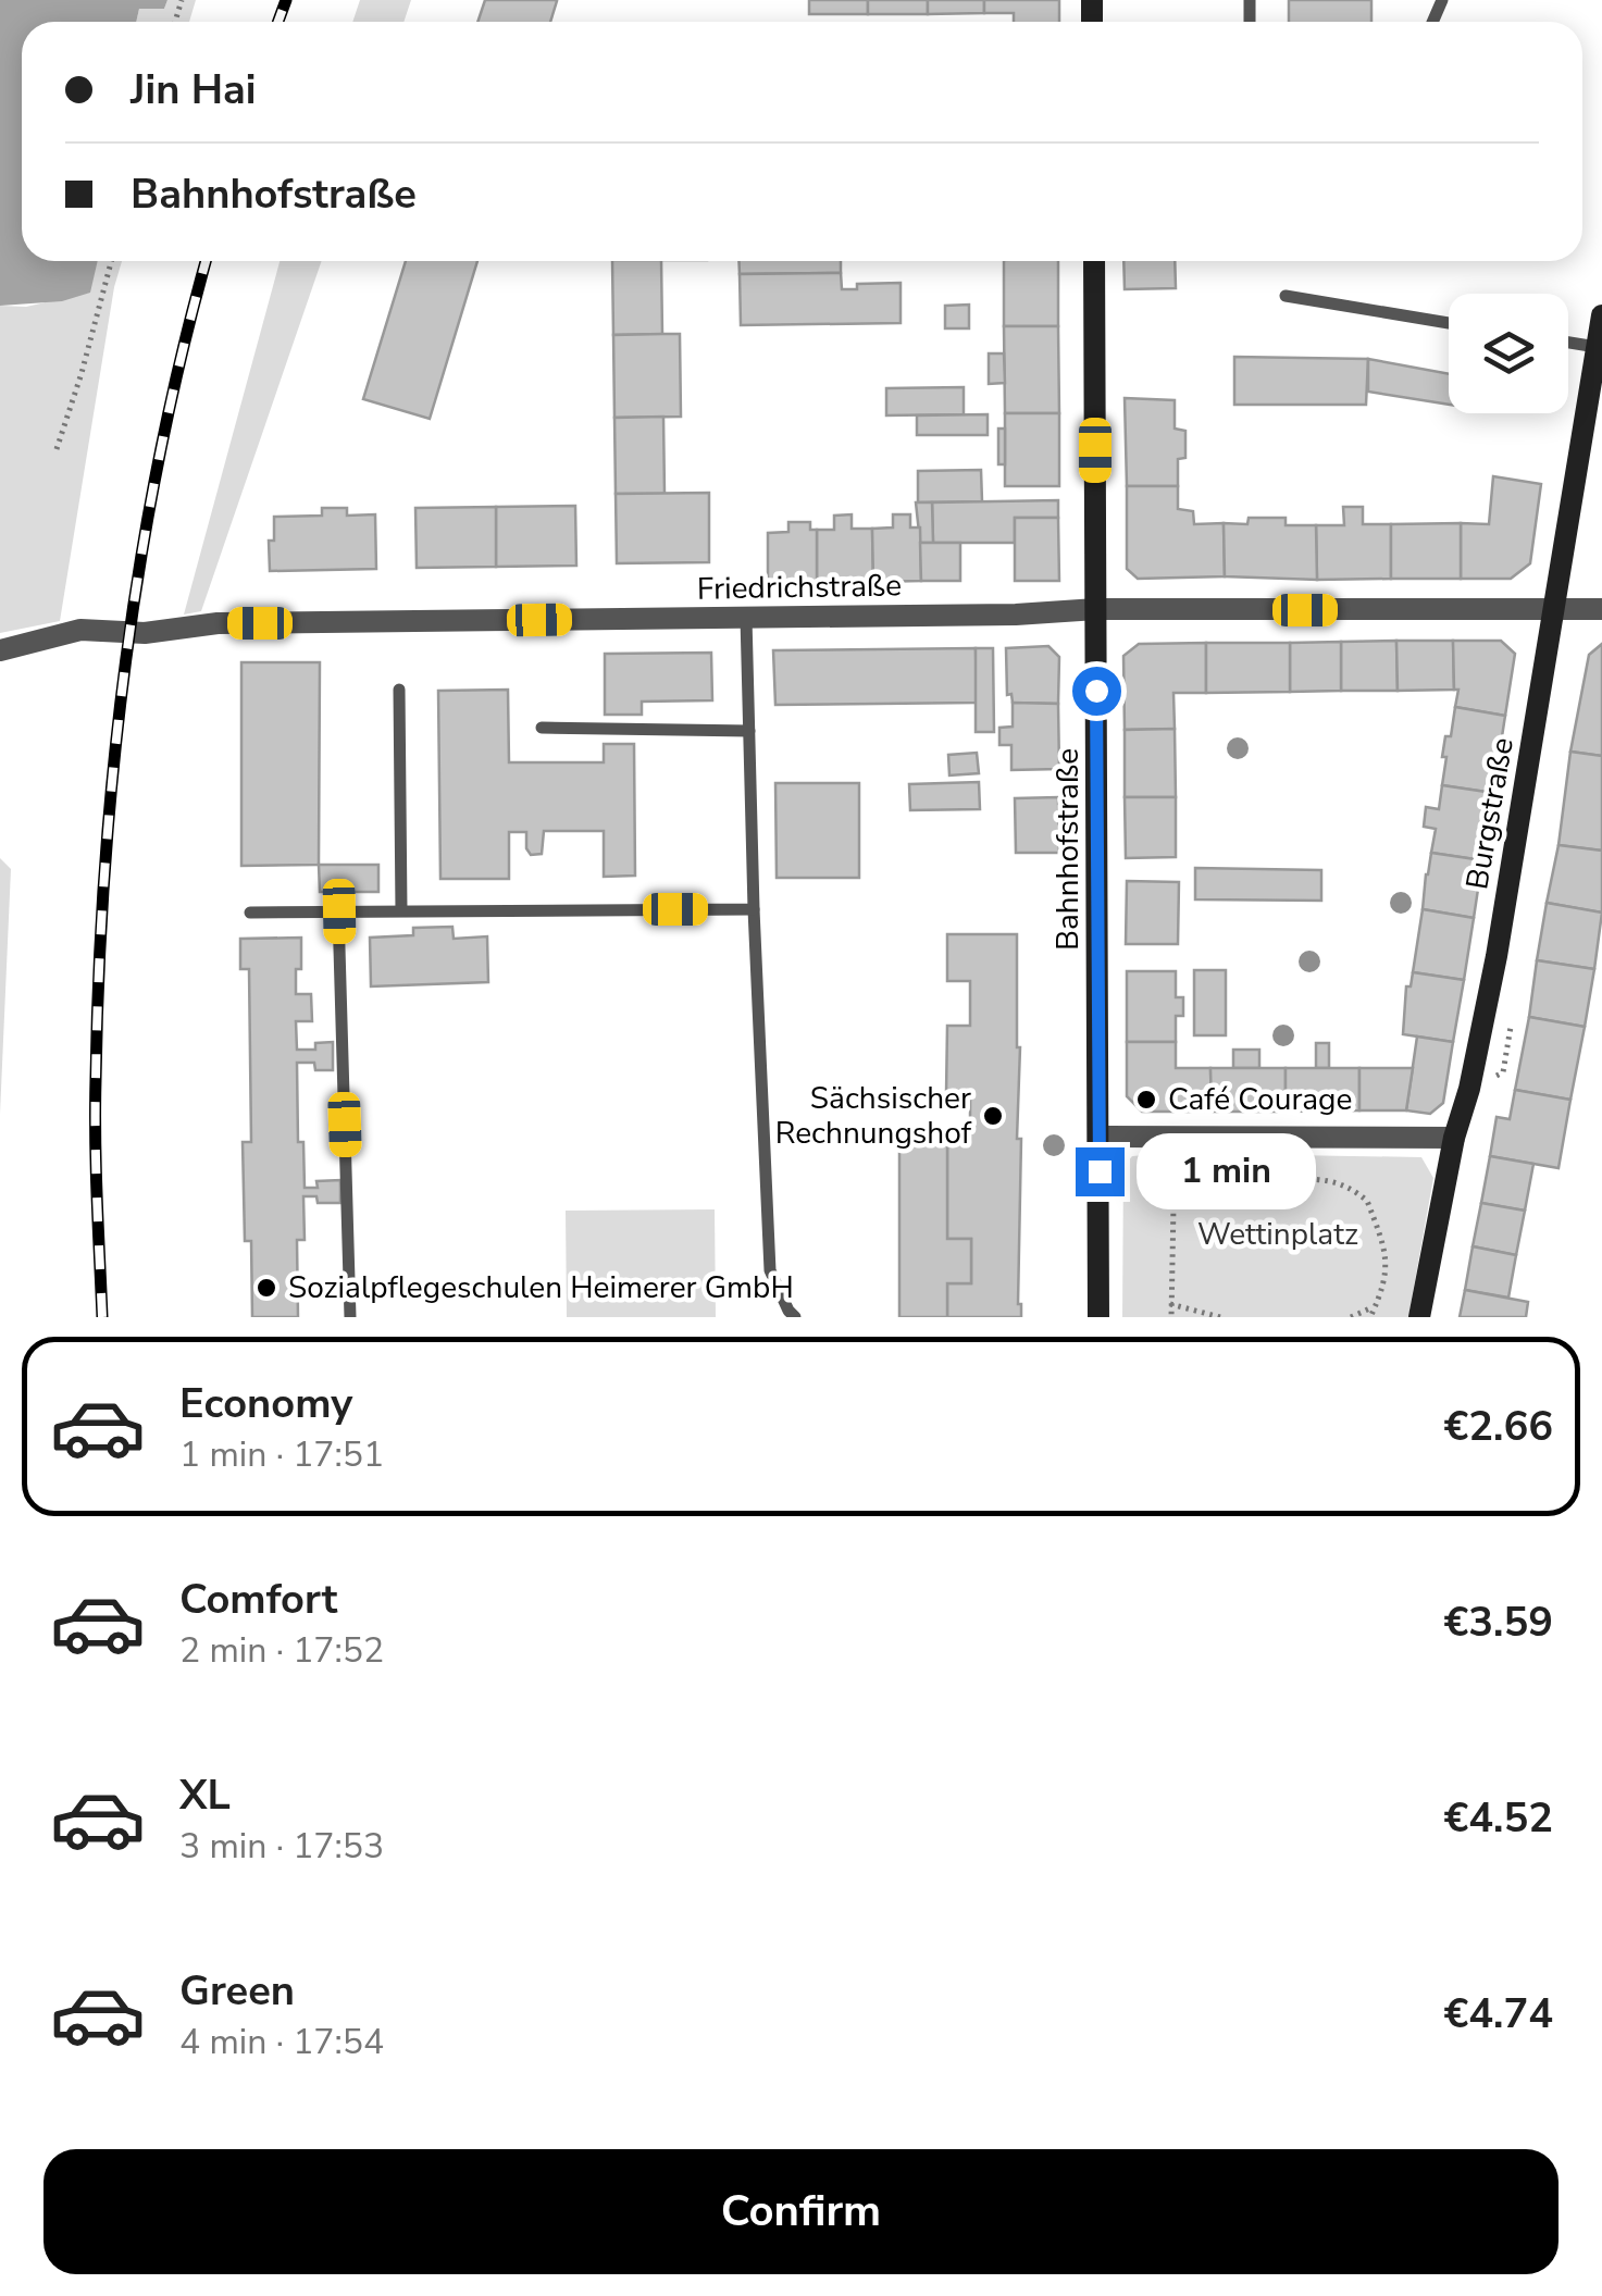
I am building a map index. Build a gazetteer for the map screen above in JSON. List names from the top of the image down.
{
  "streets": {
    "main road": ["Burgstraße", "Bahnhofstraße"],
    "street": ["Friedrichstraße"]
  },
  "crossings": [
    ["Friedrichstraße", "Burgstraße"],
    ["Friedrichstraße", "Bahnhofstraße"]
  ],
  "parks": ["Wettinplatz"],
  "places": ["Café Courage", "Sächsischer Rechnungshof", "Sozialpflegeschulen Heimerer GmbH"],
  "page": {
    "banner": ["Jin Hai", "Bahnhofstraße"],
    "bubble": "1 min",
    "list": [
      {
        "name": "Economy",
        "note": "1 min · 17:51",
        "value": "€2.66"
      },
      {
        "name": "Comfort",
        "note": "2 min · 17:52",
        "value": "€3.59"
      },
      {
        "name": "XL",
        "note": "3 min · 17:53",
        "value": "€4.52"
      },
      {
        "name": "Green",
        "note": "4 min · 17:54",
        "value": "€4.74"
      }
    ],
    "buttons": "Confirm"
  }
}
